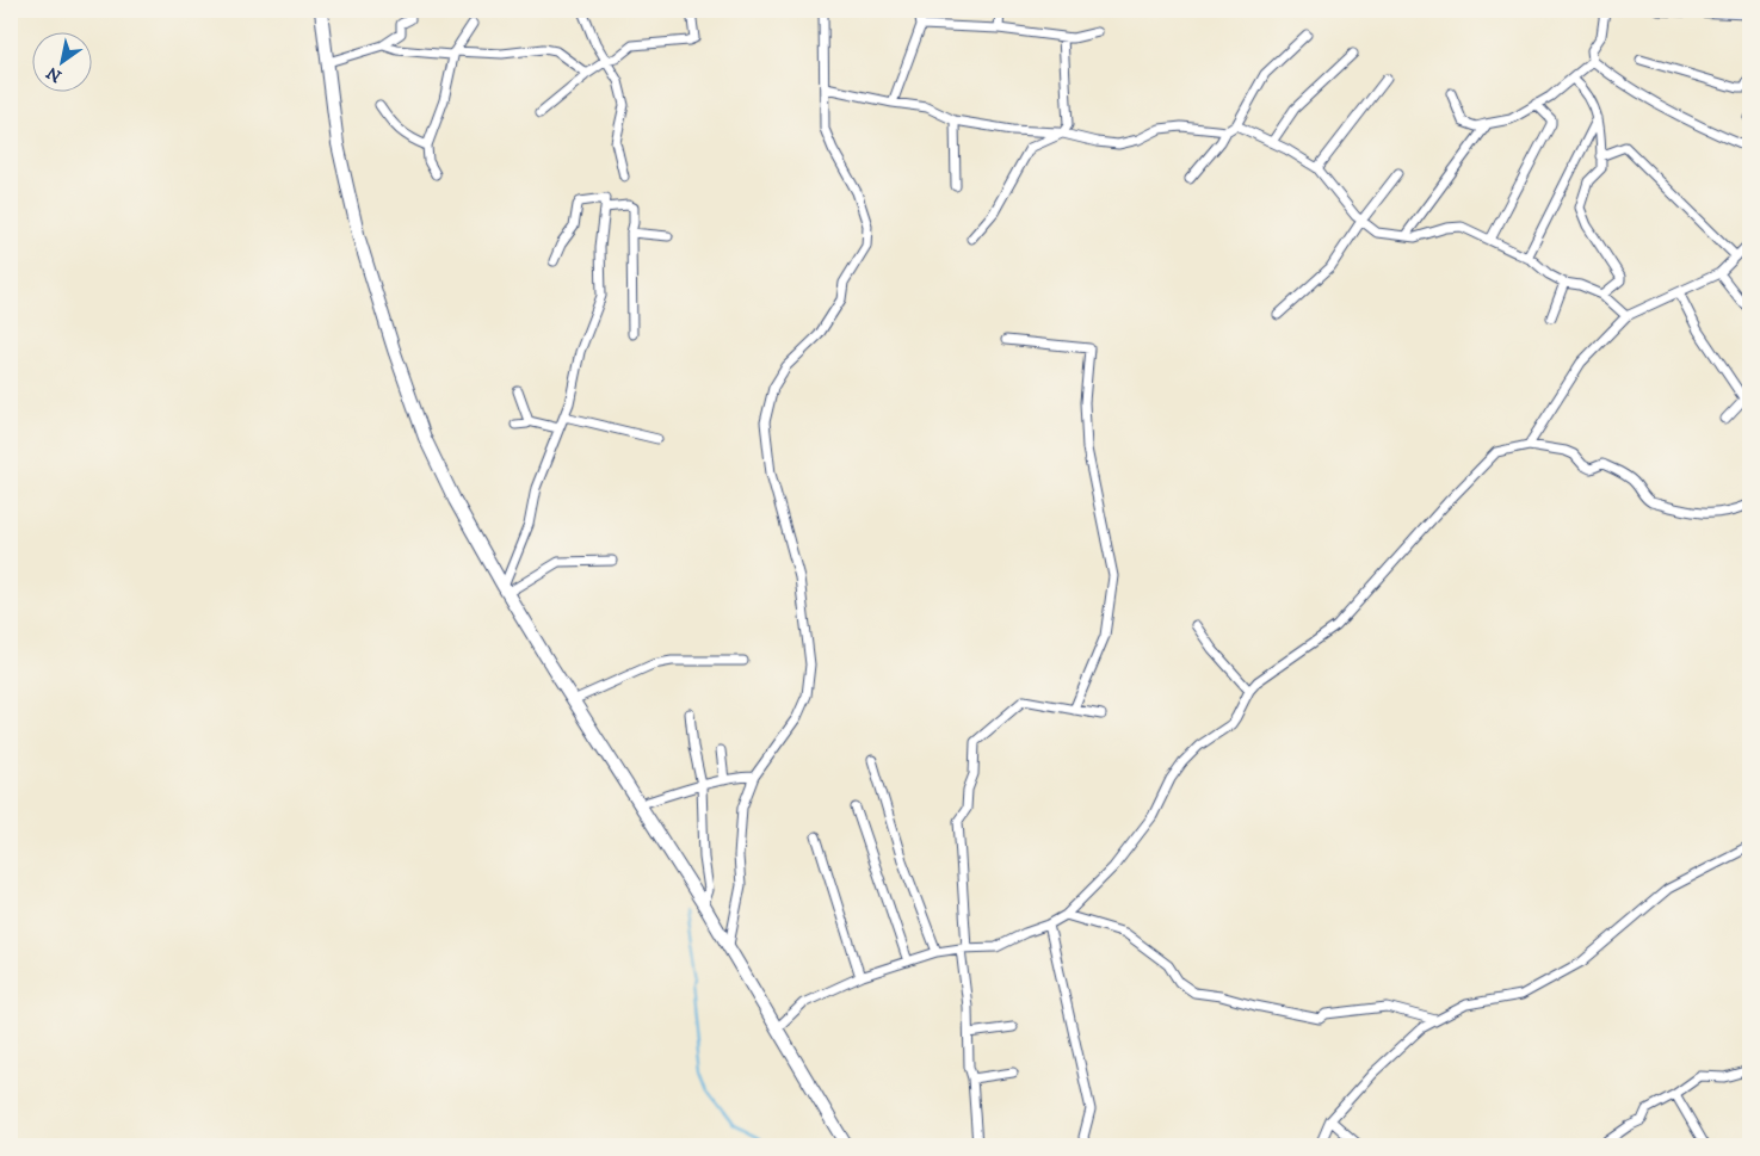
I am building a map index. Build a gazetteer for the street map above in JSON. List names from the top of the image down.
{
  "north": "bottom left"
}
